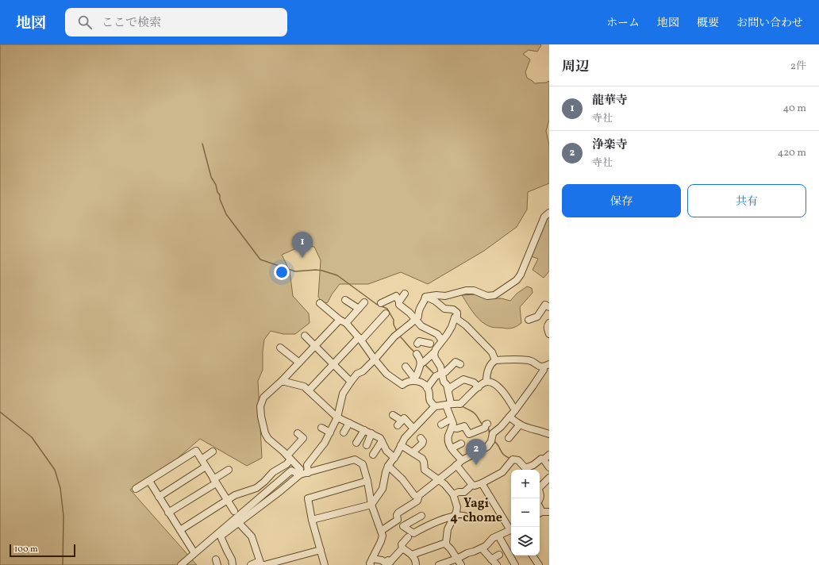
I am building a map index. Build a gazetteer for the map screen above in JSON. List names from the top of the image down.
{
  "districts": ["Yagi 4-chome"],
  "scale_bar": "100 m",
  "page": {
    "header": "地図",
    "search": "ここで検索",
    "nav": [
      "ホーム",
      "地図",
      "概要",
      "お問い合わせ"
    ],
    "heading": ["周辺", "2件"],
    "list": [
      {
        "mark": "1",
        "name": "龍華寺",
        "note": "寺社",
        "value": "40 m"
      },
      {
        "mark": "2",
        "name": "浄楽寺",
        "note": "寺社",
        "value": "420 m"
      }
    ],
    "buttons": ["保存", "共有"],
    "pins": ["1", "2"],
    "map_buttons": ["+", "−"],
    "scale": "100 m"
  }
}
